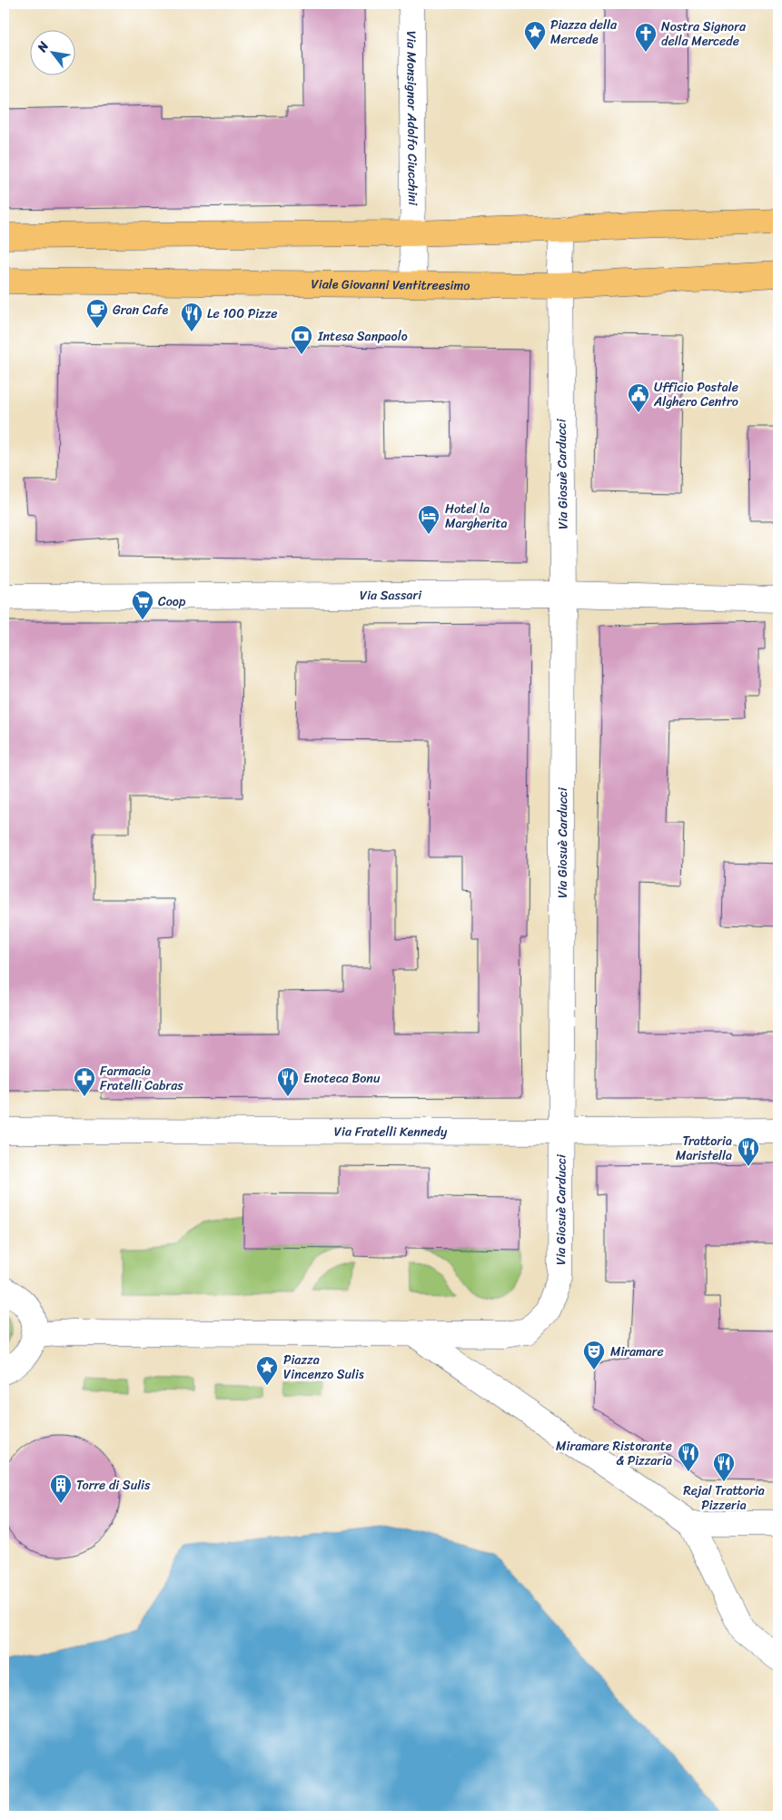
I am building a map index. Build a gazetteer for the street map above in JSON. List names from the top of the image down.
{
  "streets": {
    "main road": ["Viale Giovanni Ventitreesimo"],
    "street": [
      "Via Monsignor Adolfo Ciucchini",
      "Via Giosuè Carducci",
      "Via Sassari",
      "Via Fratelli Kennedy"
    ]
  },
  "crossings": [
    ["Viale Giovanni Ventitreesimo", "Via Giosuè Carducci"],
    ["Via Giosuè Carducci", "Via Sassari"],
    ["Via Giosuè Carducci", "Via Fratelli Kennedy"]
  ],
  "places": {
    "place": ["Piazza della Mercede", "Piazza Vincenzo Sulis"],
    "church": ["Nostra Signora della Mercede"],
    "cafe": ["Gran Cafe"],
    "restaurant": [
      "Le 100 Pizze",
      "Enoteca Bonu",
      "Trattoria Maristella",
      "Miramare Ristorante & Pizzaria",
      "Rejal Trattoria Pizzeria"
    ],
    "bank": ["Intesa Sanpaolo"],
    "public building": ["Ufficio Postale Alghero Centro"],
    "hotel": ["Hotel la Margherita"],
    "supermarket": ["Coop"],
    "pharmacy": ["Farmacia Fratelli Cabras"],
    "theatre": ["Miramare"],
    "building": ["Torre di Sulis"]
  },
  "north": "top left"
}
